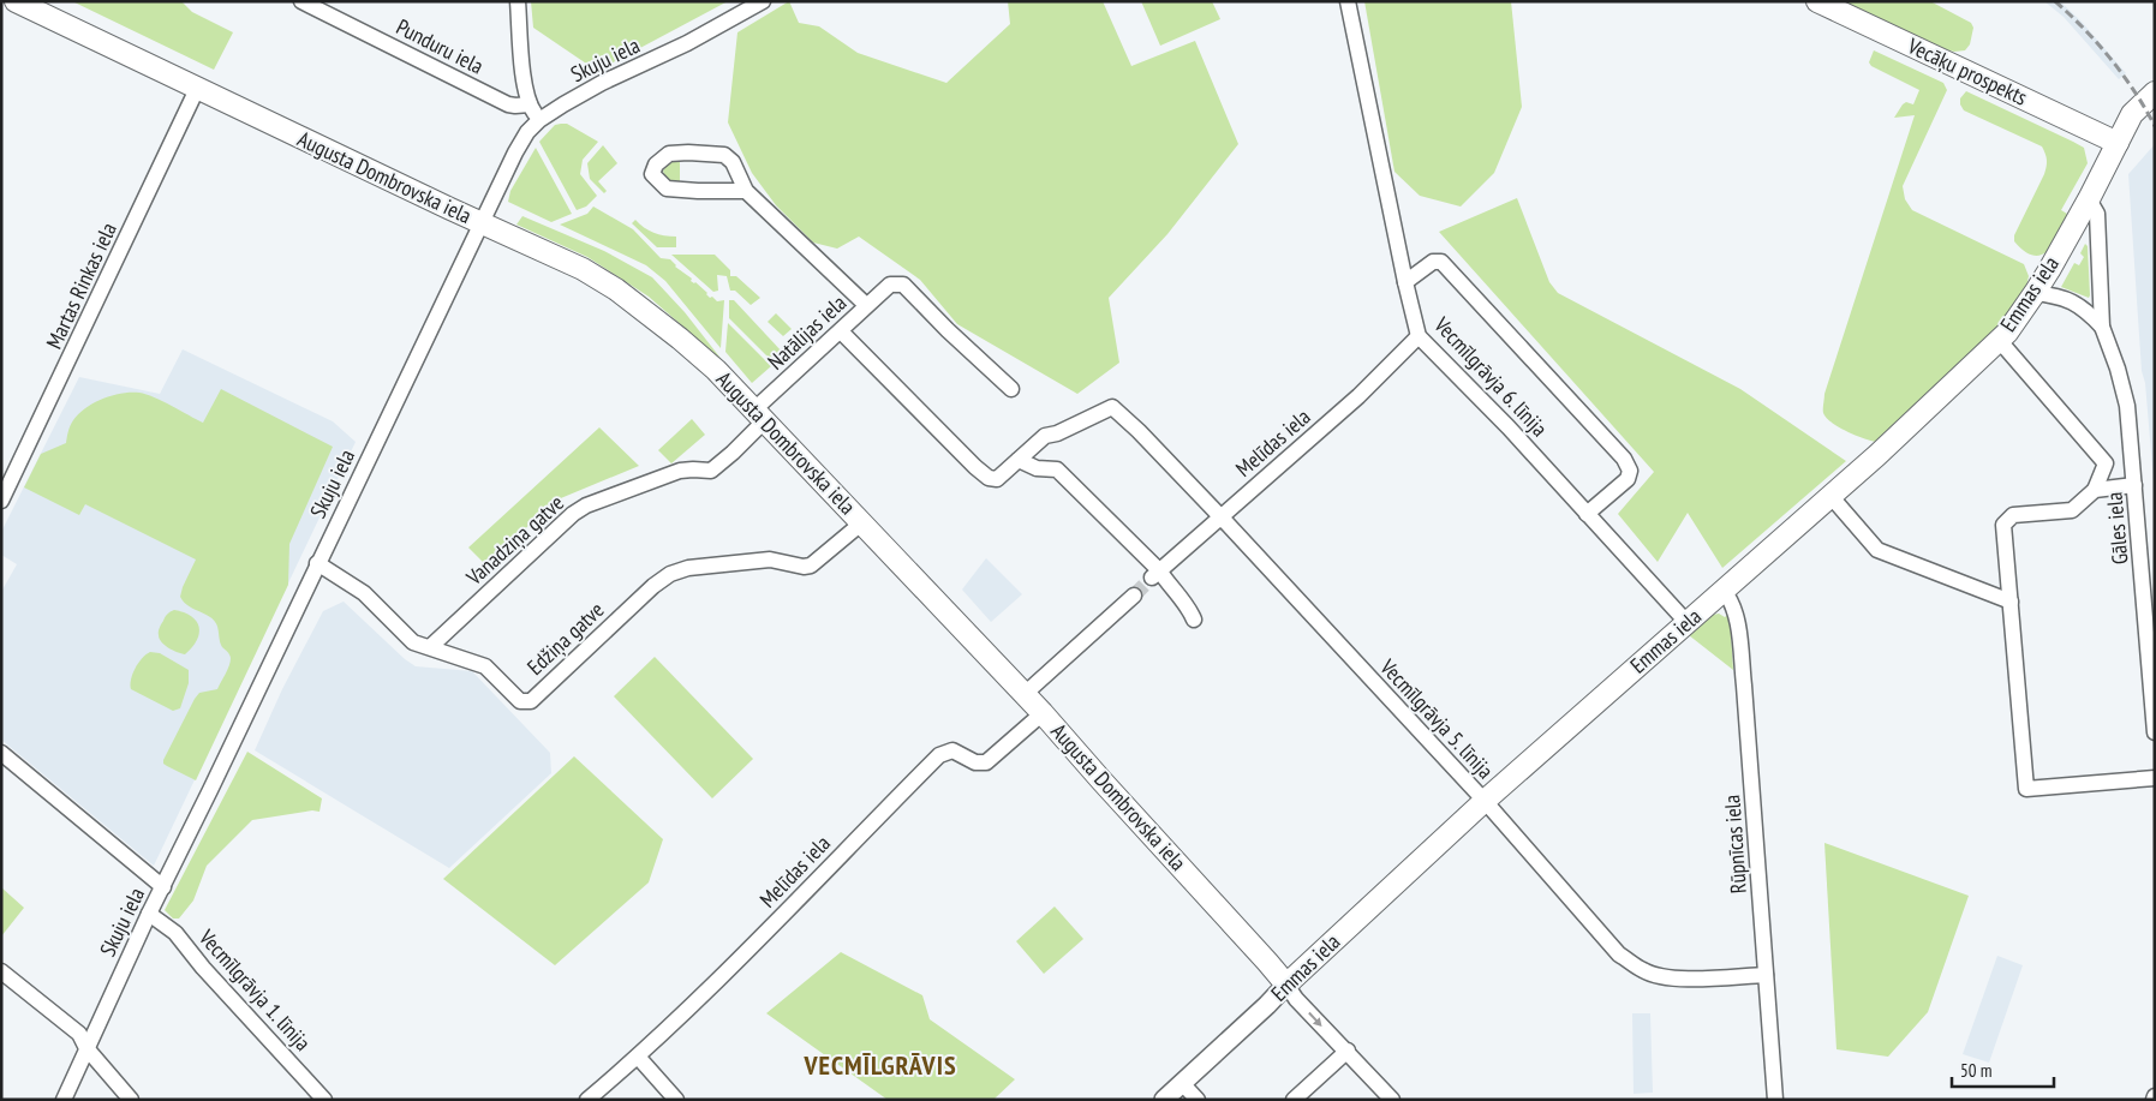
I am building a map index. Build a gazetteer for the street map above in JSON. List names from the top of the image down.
{
  "streets": {
    "main road": ["Vecāķu prospekts", "Augusta Dombrovska iela", "Emmas iela"],
    "street": [
      "Punduru iela",
      "Skuju iela",
      "Martas Rinkas iela",
      "Natālijas iela",
      "Vecmīlgrāvja 6. līnija",
      "Melīdas iela",
      "Gāles iela",
      "Vanadziņa gatve",
      "Edžiņa gatve",
      "Vecmīlgrāvja 5. līnija",
      "Rūpnīcas iela",
      "Vecmīlgrāvja 1. līnija"
    ]
  },
  "crossings": [
    ["Skuju iela", "Augusta Dombrovska iela"],
    ["Skuju iela", "Edžiņa gatve"],
    ["Skuju iela", "Vecmīlgrāvja 1. līnija"],
    ["Vecāķu prospekts", "Emmas iela"],
    ["Augusta Dombrovska iela", "Martas Rinkas iela"],
    ["Augusta Dombrovska iela", "Emmas iela"],
    ["Augusta Dombrovska iela", "Natālijas iela"],
    ["Augusta Dombrovska iela", "Melīdas iela"],
    ["Augusta Dombrovska iela", "Vanadziņa gatve"],
    ["Augusta Dombrovska iela", "Edžiņa gatve"],
    ["Emmas iela", "Vecmīlgrāvja 6. līnija"],
    ["Emmas iela", "Gāles iela"],
    ["Emmas iela", "Vecmīlgrāvja 5. līnija"],
    ["Emmas iela", "Rūpnīcas iela"],
    ["Natālijas iela", "Vanadziņa gatve"],
    ["Vecmīlgrāvja 6. līnija", "Melīdas iela"],
    ["Melīdas iela", "Vecmīlgrāvja 5. līnija"],
    ["Vanadziņa gatve", "Edžiņa gatve"],
    ["Vecmīlgrāvja 5. līnija", "Rūpnīcas iela"]
  ],
  "districts": ["VECMĪLGRĀVIS"],
  "scale_bar": "50 m"
}
